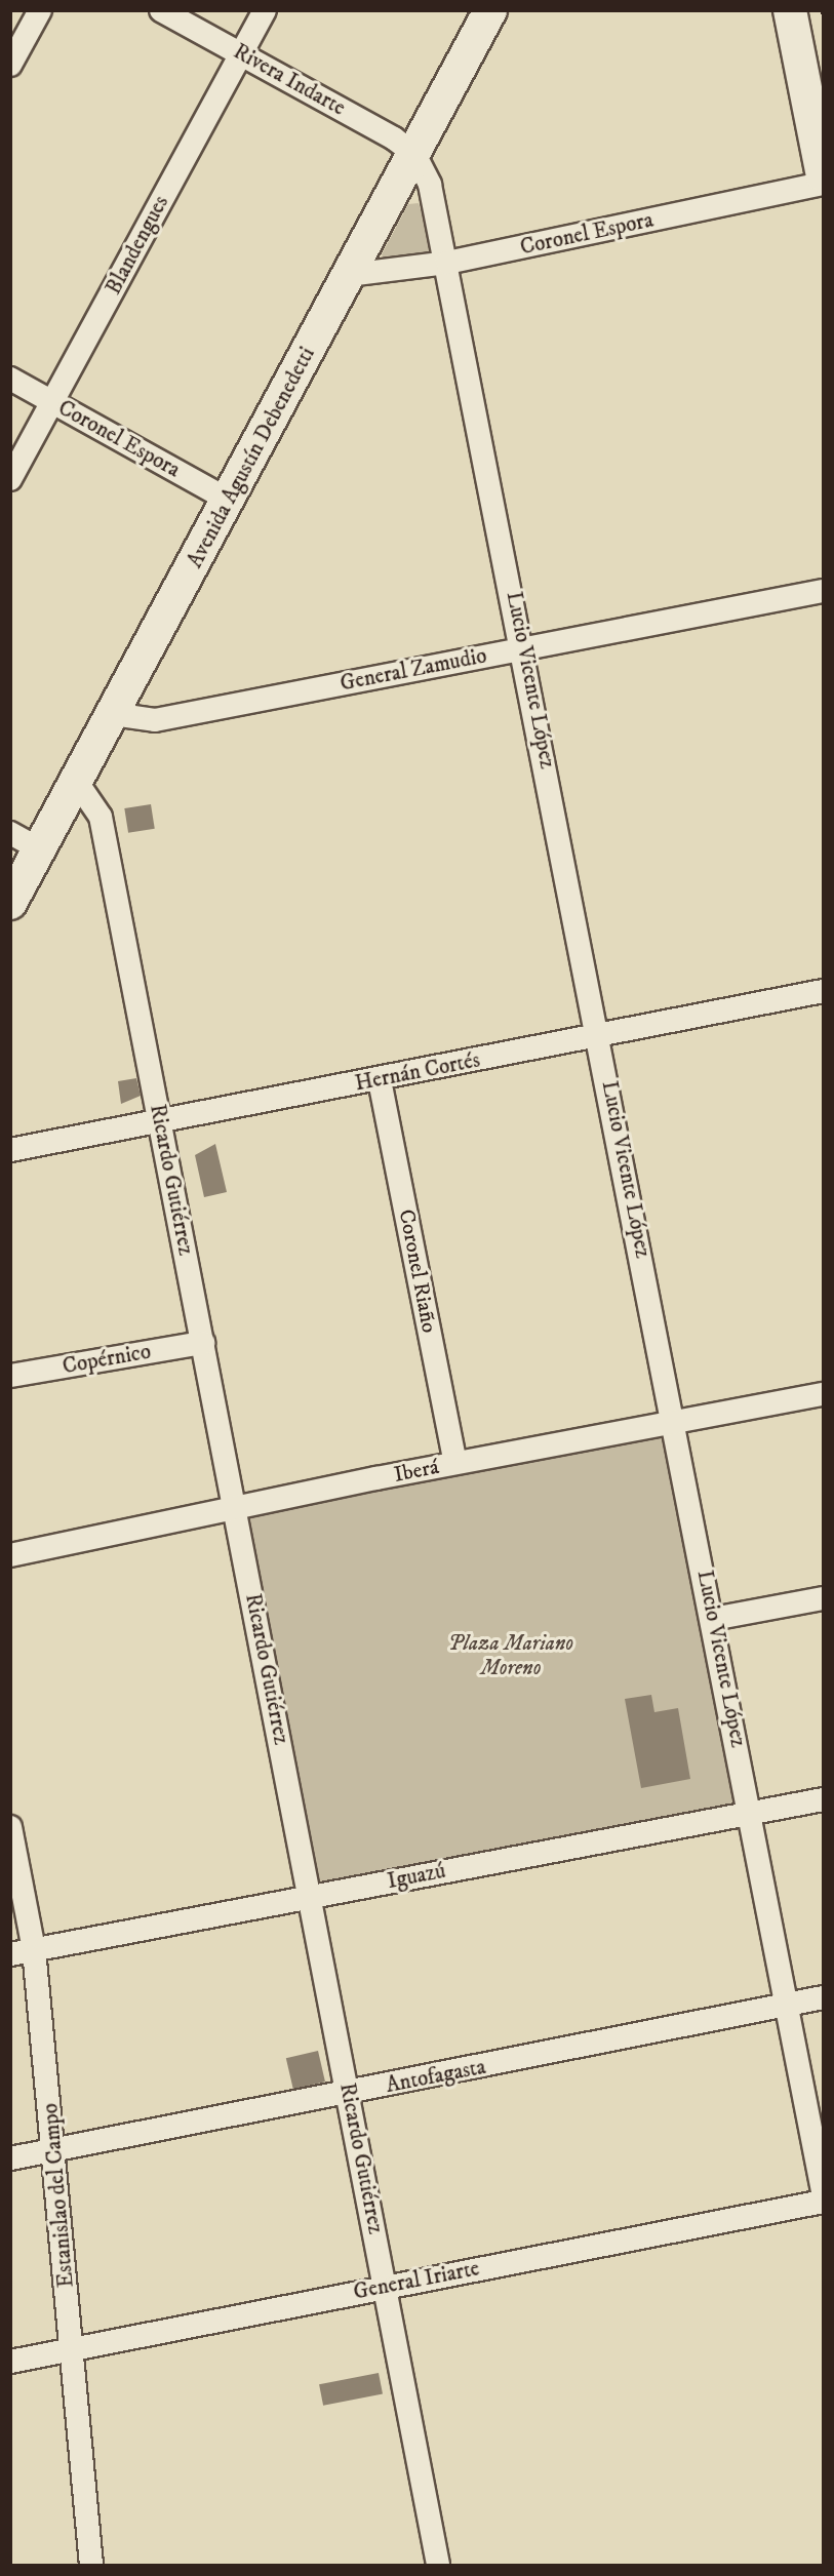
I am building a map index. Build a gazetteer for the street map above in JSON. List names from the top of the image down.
{
  "streets": {
    "main road": ["Avenida Agustín Debenedetti"],
    "street": [
      "Rivera Indarte",
      "Coronel Espora",
      "Blandengues",
      "General Zamudio",
      "Lucio Vicente López",
      "Hernán Cortés",
      "Ricardo Gutiérrez",
      "Coronel Riaño",
      "Copérnico",
      "Iberá",
      "Iguazú",
      "Antofagasta",
      "Estanislao del Campo",
      "General Iriarte"
    ]
  },
  "crossings": [
    ["Rivera Indarte", "Blandengues"],
    ["Rivera Indarte", "Avenida Agustín Debenedetti"],
    ["Rivera Indarte", "Lucio Vicente López"],
    ["Coronel Espora", "Blandengues"],
    ["Coronel Espora", "Avenida Agustín Debenedetti"],
    ["Coronel Espora", "Lucio Vicente López"],
    ["Avenida Agustín Debenedetti", "General Zamudio"],
    ["Avenida Agustín Debenedetti", "Lucio Vicente López"],
    ["Avenida Agustín Debenedetti", "Ricardo Gutiérrez"],
    ["General Zamudio", "Lucio Vicente López"],
    ["Lucio Vicente López", "Hernán Cortés"],
    ["Lucio Vicente López", "Iberá"],
    ["Lucio Vicente López", "Iguazú"],
    ["Lucio Vicente López", "Antofagasta"],
    ["Hernán Cortés", "Ricardo Gutiérrez"],
    ["Hernán Cortés", "Coronel Riaño"],
    ["Ricardo Gutiérrez", "Copérnico"],
    ["Ricardo Gutiérrez", "Iberá"],
    ["Ricardo Gutiérrez", "Iguazú"],
    ["Ricardo Gutiérrez", "Antofagasta"],
    ["Ricardo Gutiérrez", "General Iriarte"],
    ["Coronel Riaño", "Iberá"],
    ["Iguazú", "Estanislao del Campo"],
    ["Antofagasta", "Estanislao del Campo"],
    ["Estanislao del Campo", "General Iriarte"]
  ],
  "parks": ["Plaza Mariano Moreno"]
}
